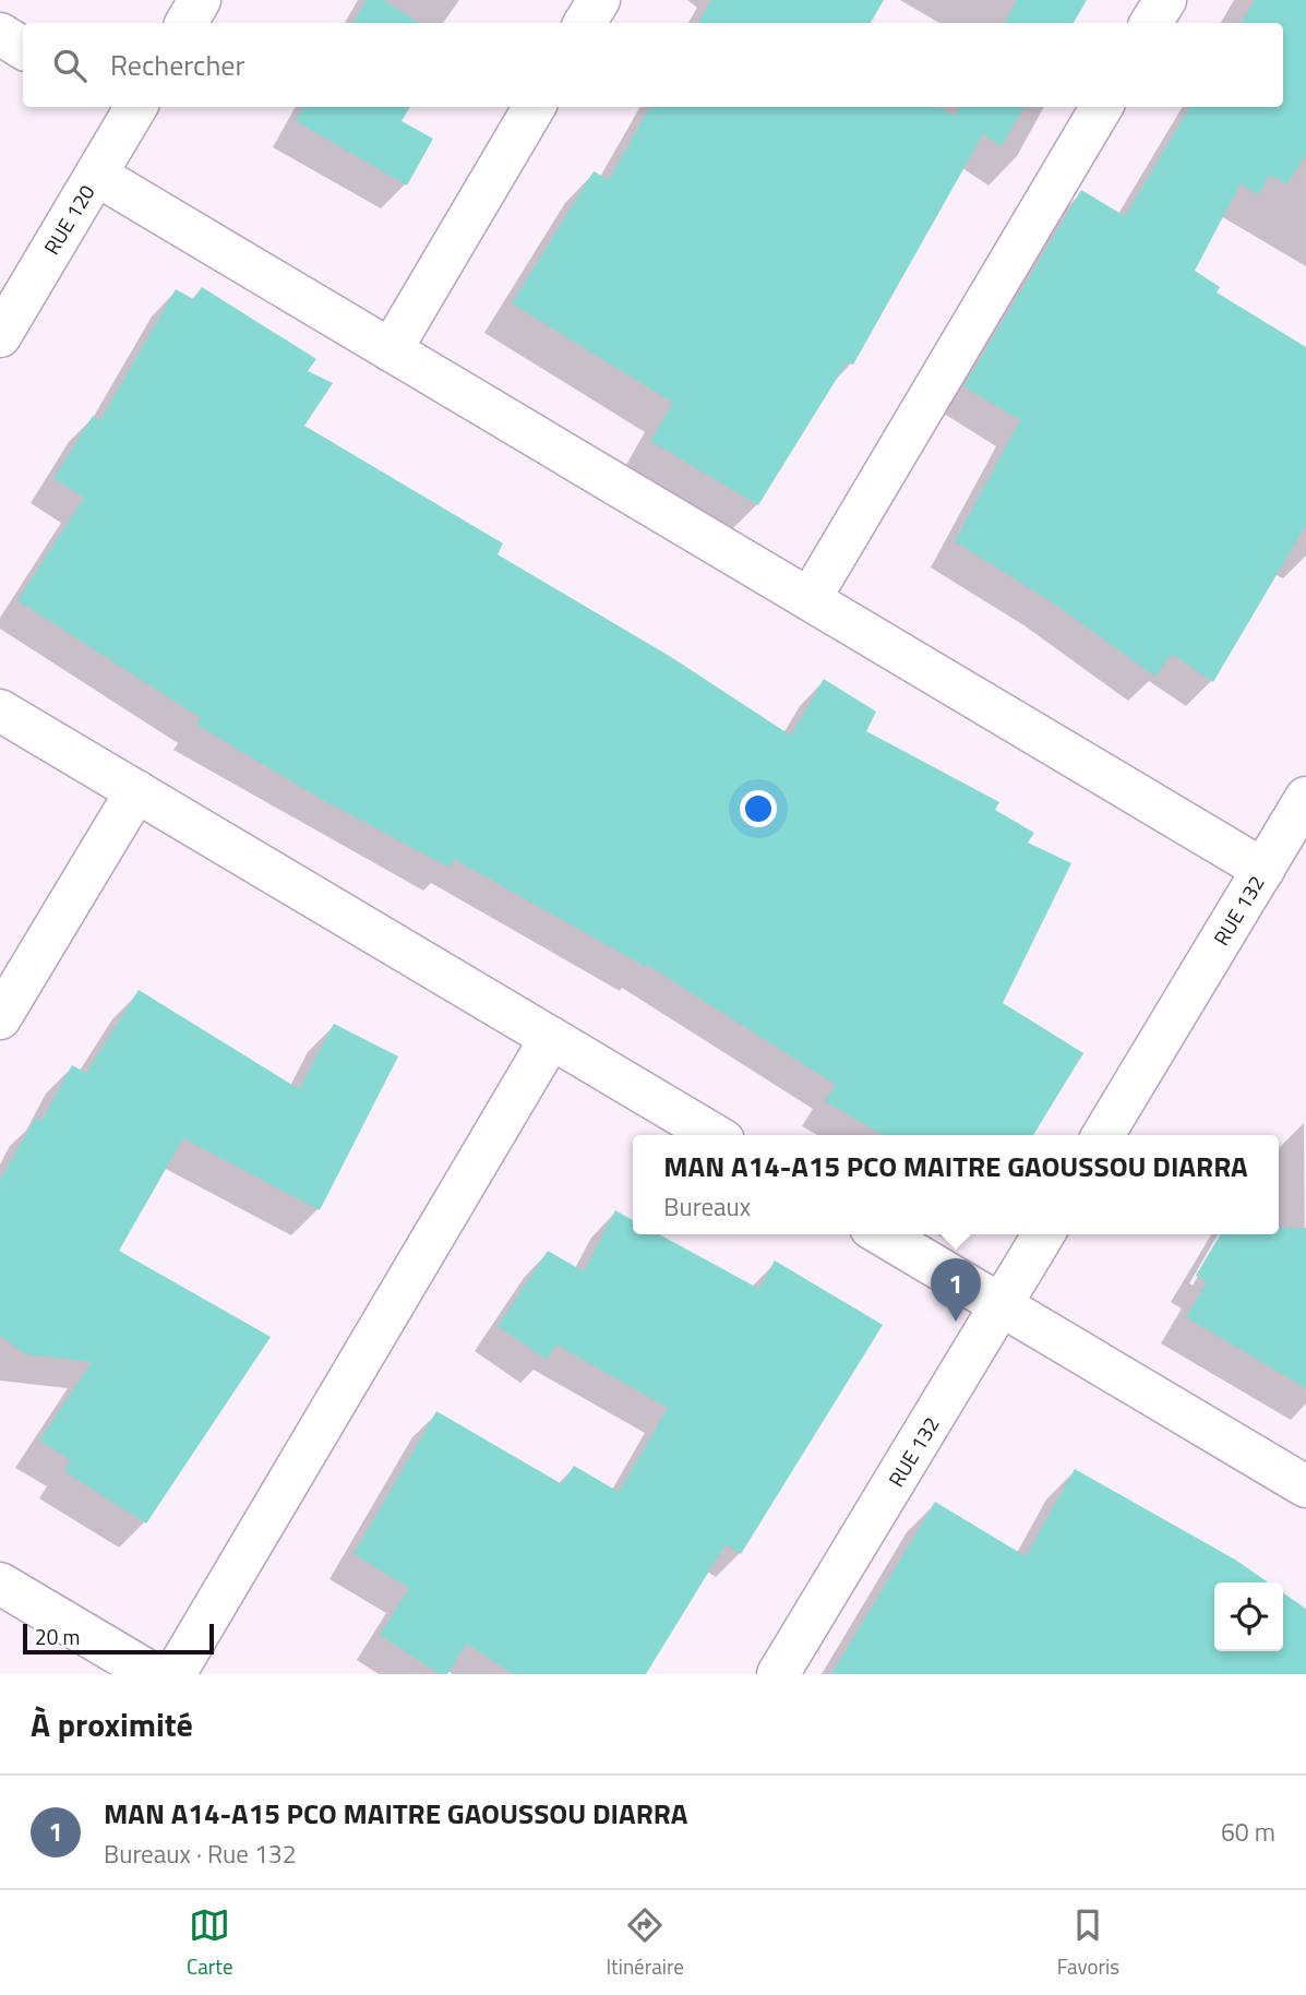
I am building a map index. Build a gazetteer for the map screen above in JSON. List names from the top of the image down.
{
  "streets": {
    "street": ["RUE 120", "RUE 132"]
  },
  "scale_bar": "20 m",
  "page": {
    "search": "Rechercher",
    "popup": ["MAN A14-A15 PCO MAITRE GAOUSSOU DIARRA", "Bureaux"],
    "pins": "1",
    "scale": "20 m",
    "heading": "À proximité",
    "list": [
      {
        "mark": "1",
        "name": "MAN A14-A15 PCO MAITRE GAOUSSOU DIARRA",
        "note": "Bureaux · Rue 132",
        "value": "60 m"
      }
    ],
    "nav": ["Carte", "Itinéraire", "Favoris"]
  }
}
